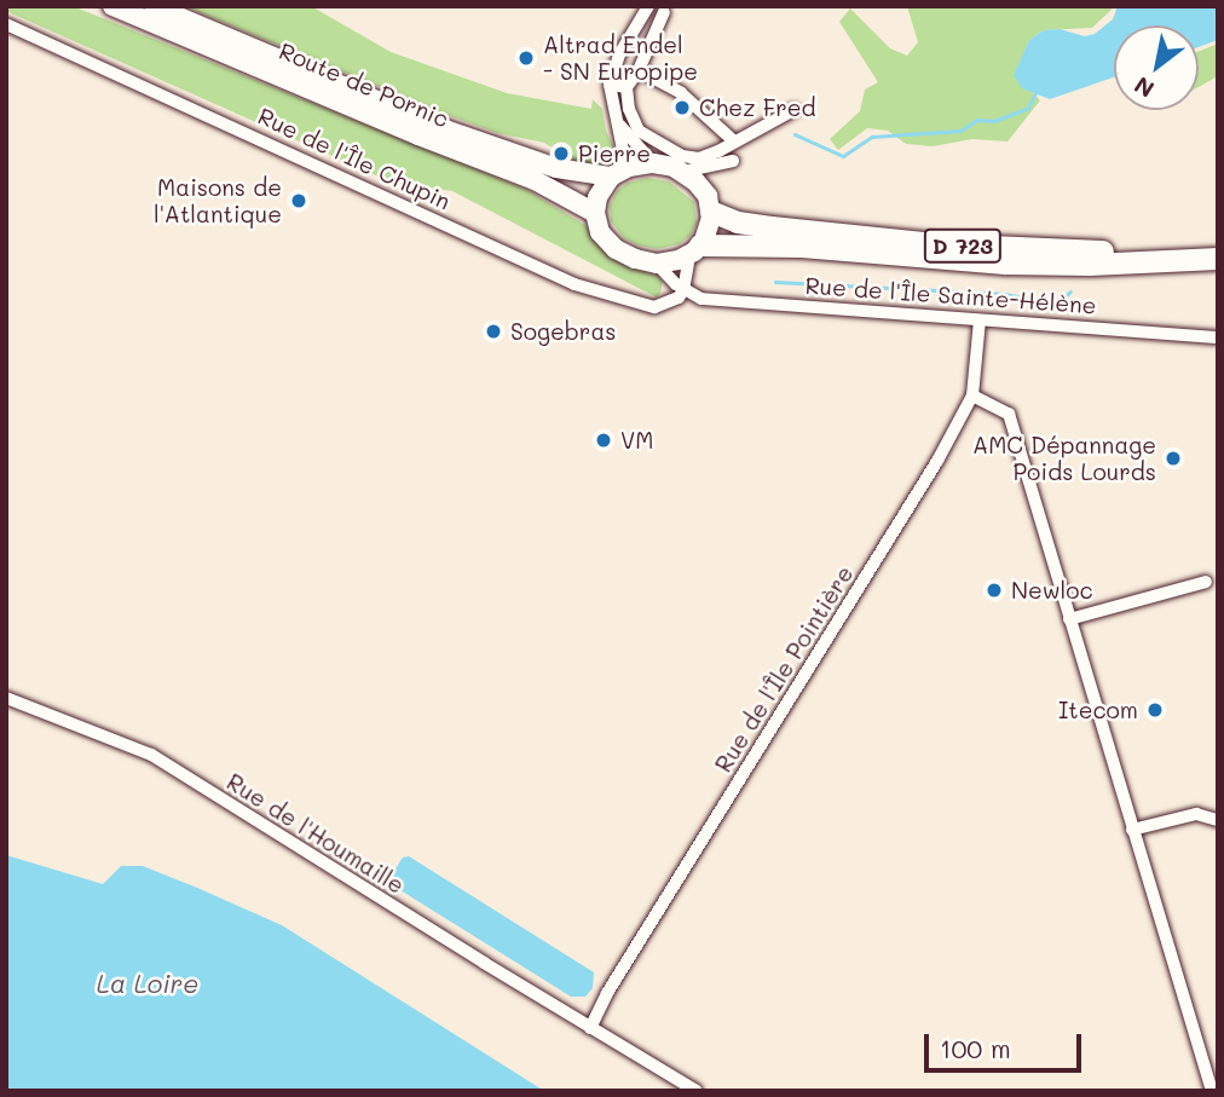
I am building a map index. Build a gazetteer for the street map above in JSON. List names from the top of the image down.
{
  "streets": {
    "highway": ["D 723"],
    "main road": ["Route de Pornic"],
    "street": [
      "Rue de l'Île Chupin",
      "Rue de l'Île Sainte-Hélène",
      "Rue de l'Île Pointière",
      "Rue de l'Houmaille"
    ]
  },
  "crossings": [
    ["Route de Pornic", "D 723"],
    ["Rue de l'Île Chupin", "Rue de l'Île Sainte-Hélène"],
    ["Rue de l'Île Sainte-Hélène", "Rue de l'Île Pointière"],
    ["Rue de l'Île Pointière", "Rue de l'Houmaille"]
  ],
  "water": ["La Loire"],
  "places": [
    "Altrad Endel - SN Europipe",
    "Chez Fred",
    "Pierre",
    "Maisons de l'Atlantique",
    "Sogebras",
    "VM",
    "AMC Dépannage Poids Lourds",
    "Newloc",
    "Itecom"
  ],
  "scale_bar": "100 m",
  "north": "bottom left"
}
